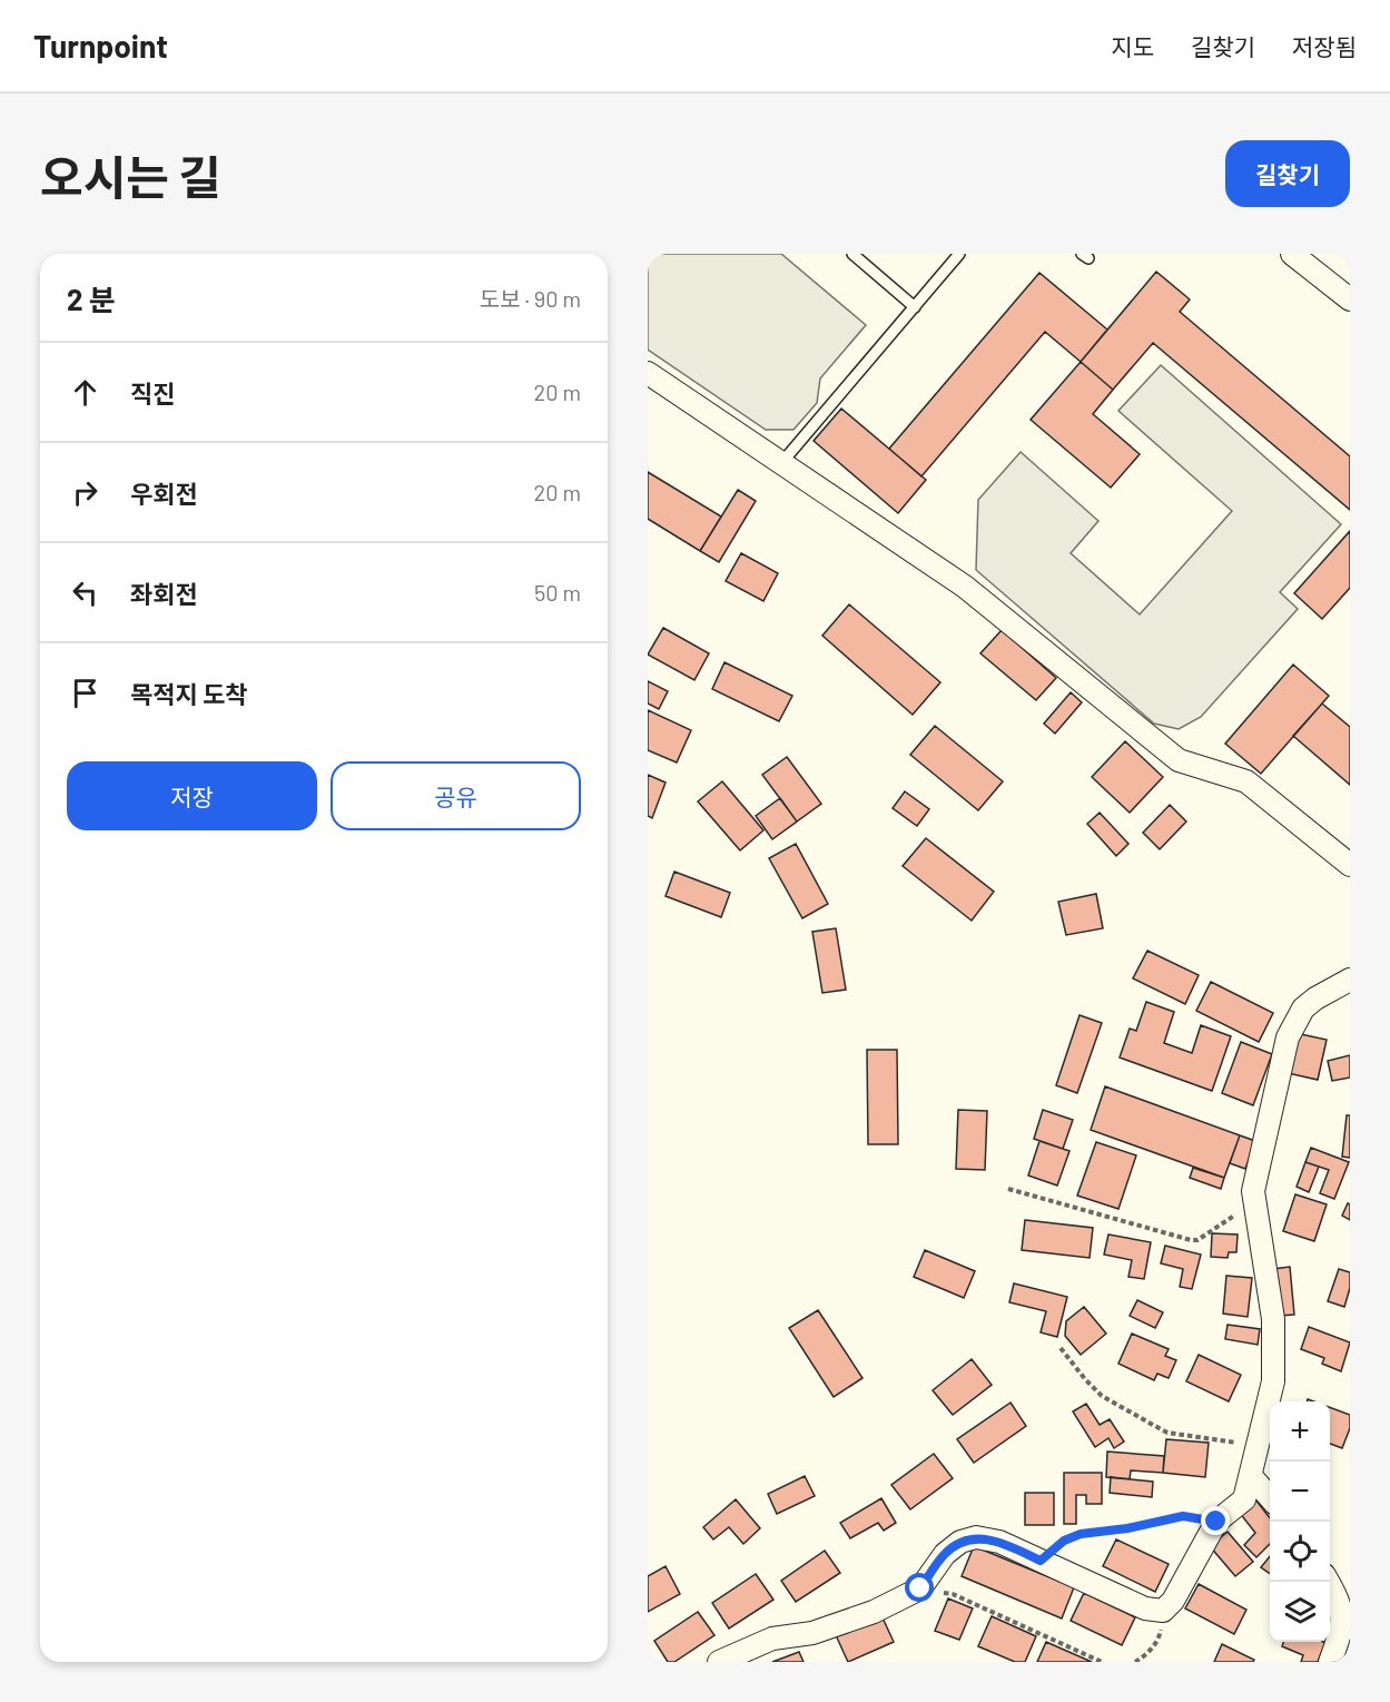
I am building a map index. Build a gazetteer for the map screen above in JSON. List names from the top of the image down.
{
  "page": {
    "header": "Turnpoint",
    "nav": ["지도", "길찾기", "저장됨"],
    "title": "오시는 길",
    "buttons": [
      "길찾기",
      ["저장", "공유"]
    ],
    "heading": ["2 분", "도보 · 90 m"],
    "list": [
      ["직진", "20 m"],
      ["우회전", "20 m"],
      ["좌회전", "50 m"],
      "목적지 도착"
    ],
    "map_buttons": ["+", "−"]
  }
}
